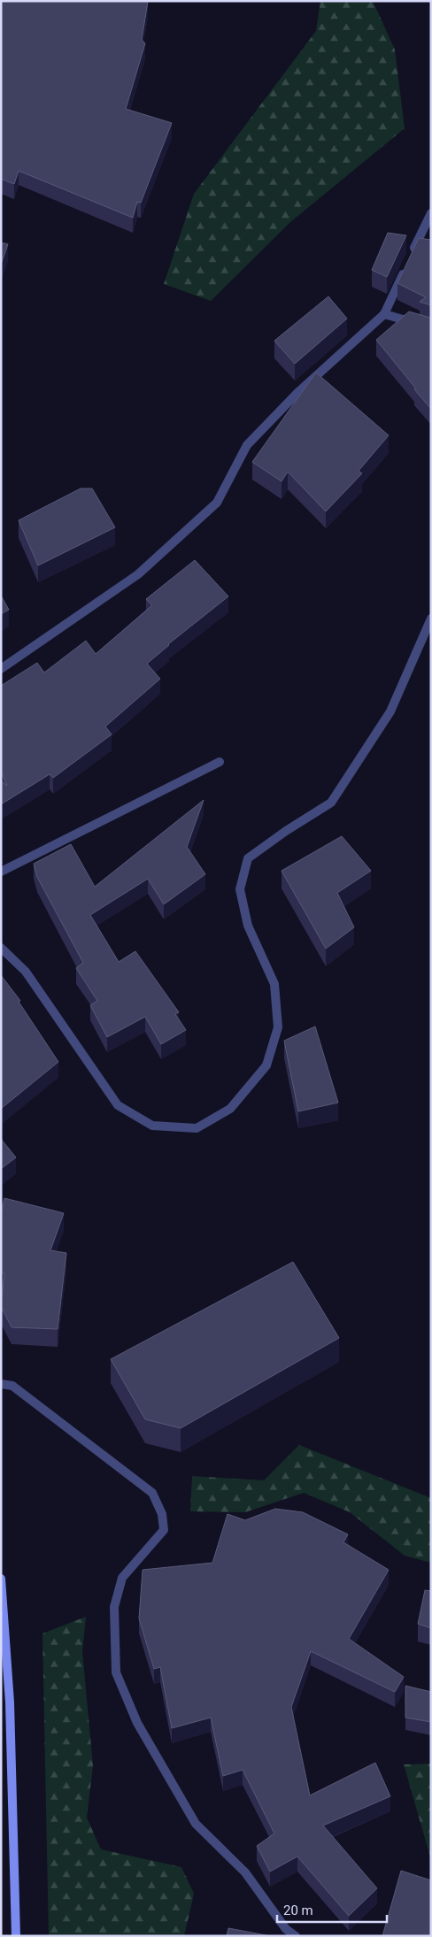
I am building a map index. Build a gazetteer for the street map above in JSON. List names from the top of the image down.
{
  "scale_bar": "20 m"
}
